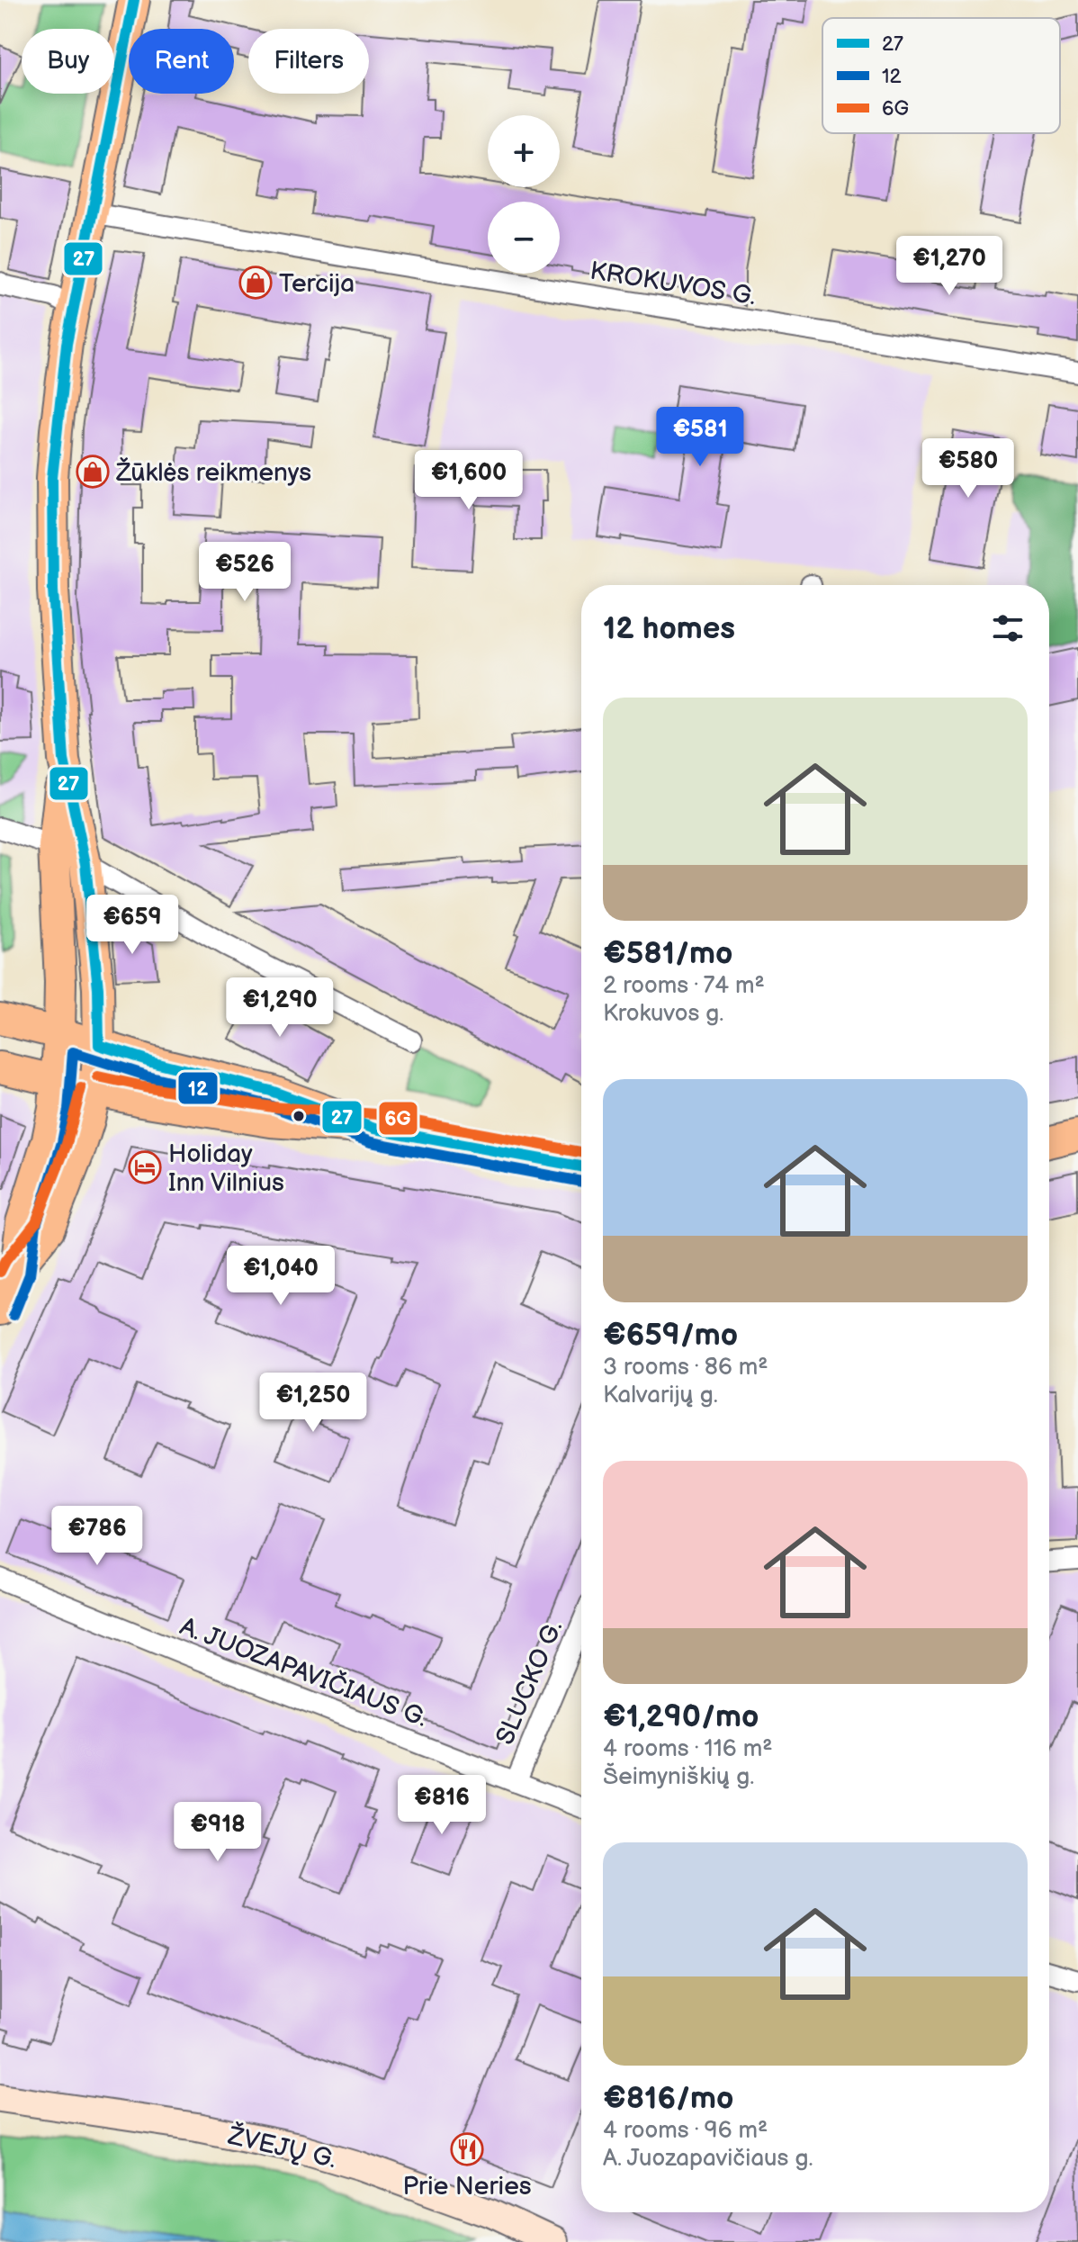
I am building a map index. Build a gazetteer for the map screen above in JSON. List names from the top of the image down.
{
  "streets": {
    "street": [
      "KROKUVOS G.",
      "A. JUOZAPAVIČIAUS G.",
      "SLUCKO G.",
      "ŽVEJŲ G."
    ]
  },
  "crossings": [
    ["A. JUOZAPAVIČIAUS G.", "SLUCKO G."]
  ],
  "places": {
    "shop": ["Tercija", "Žūklės reikmenys"],
    "hotel": ["Holiday Inn Vilnius"],
    "restaurant": ["Prie Neries"]
  },
  "lines": ["transit line 27", "transit line 12", "transit line 6G"],
  "legend": ["27", "12", "6G"],
  "page": {
    "chip": ["Buy", "Rent", "Filters"],
    "map_buttons": ["+", "−"],
    "price": [
      "€1,270",
      "€581",
      "€580",
      "€1,600",
      "€526",
      "€659",
      "€1,290",
      "€1,040",
      "€1,250",
      "€786",
      "€816",
      "€918"
    ],
    "heading": "12 homes",
    "list": [
      {
        "name": "€581/mo",
        "note": "2 rooms · 74 m² · Krokuvos g."
      },
      {
        "name": "€659/mo",
        "note": "3 rooms · 86 m² · Kalvarijų g."
      },
      {
        "name": "€1,290/mo",
        "note": "4 rooms · 116 m² · Šeimyniškių g."
      },
      {
        "name": "€816/mo",
        "note": "4 rooms · 96 m² · A. Juozapavičiaus g."
      }
    ]
  }
}
